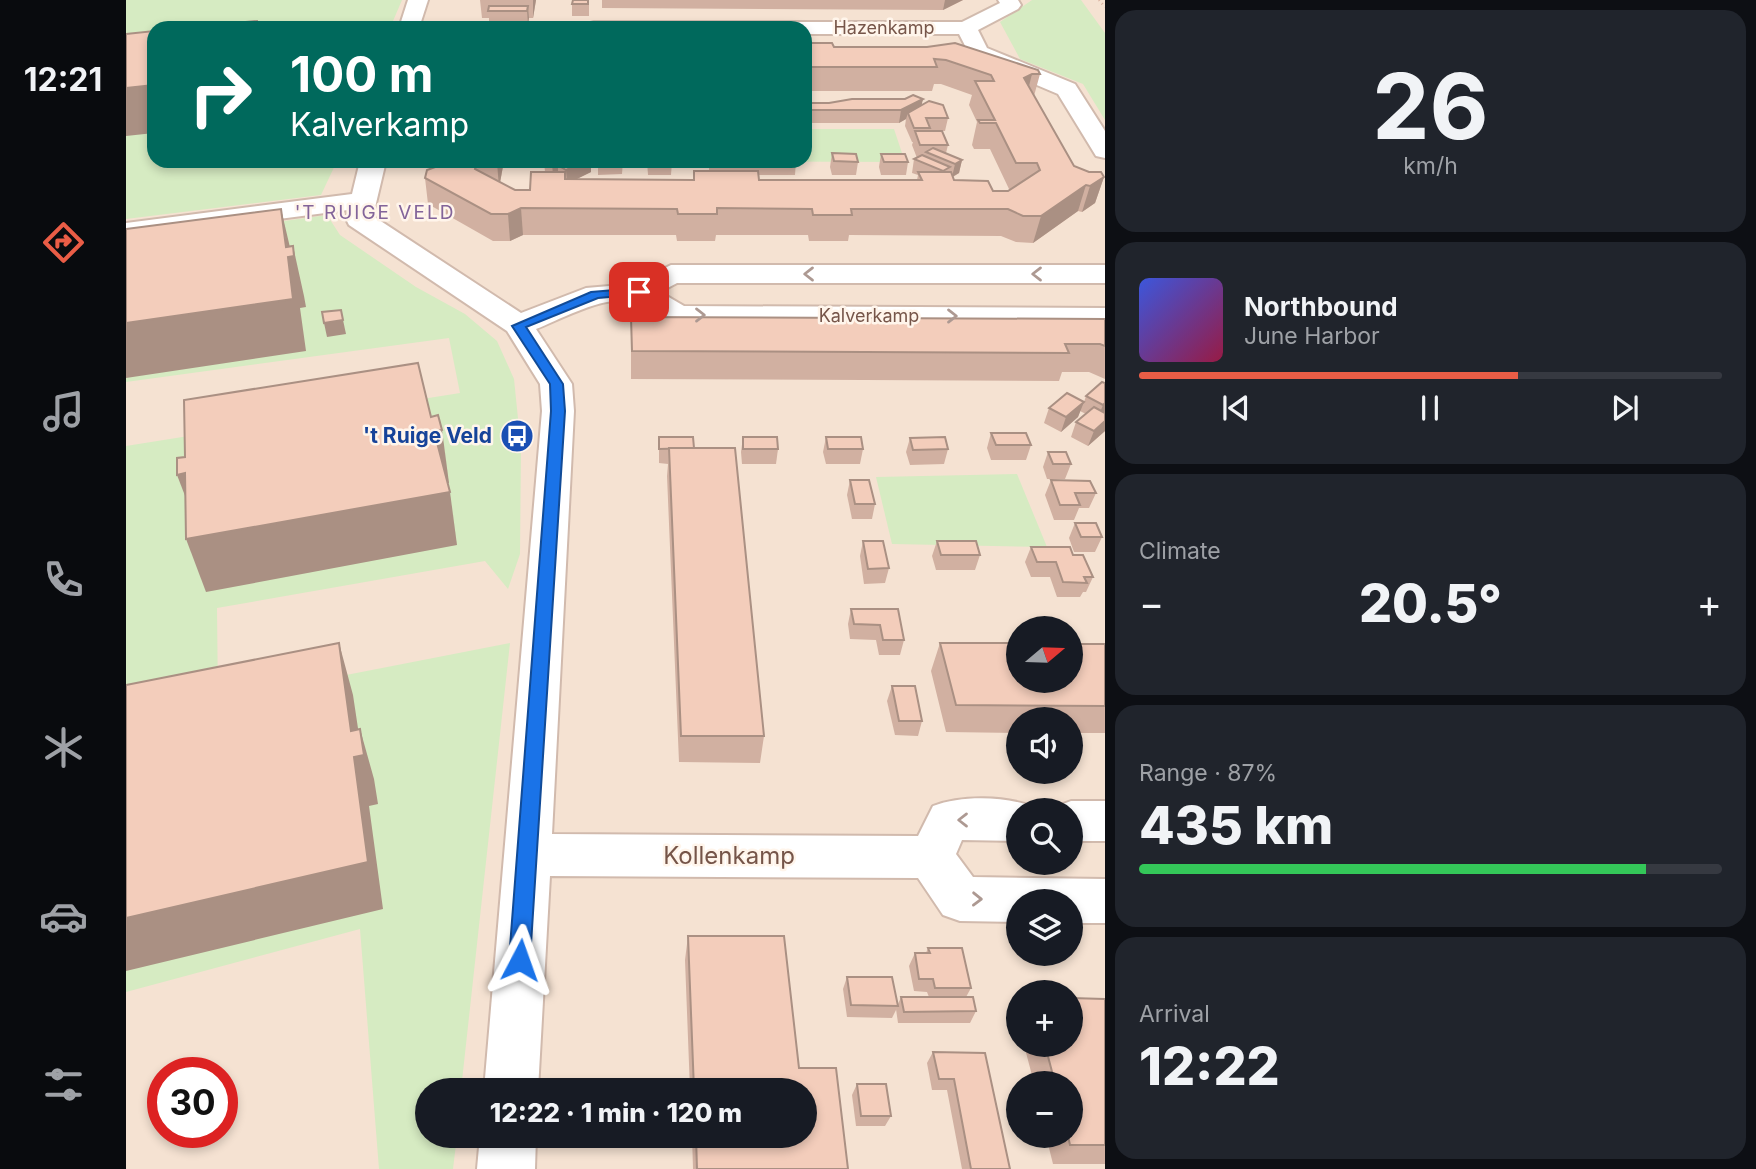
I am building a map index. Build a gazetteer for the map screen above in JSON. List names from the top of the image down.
{
  "streets": {
    "street": ["Hazenkamp", "Kalverkamp", "Kollenkamp"]
  },
  "districts": ["'T RUIGE VELD"],
  "places": {
    "bus stop": ["'t Ruige Veld"]
  },
  "north": "right",
  "page": {
    "tabs": "12:21",
    "tile": [
      ["26", "km/h"],
      "Climate",
      ["Range · 87%", "435 km"],
      ["Arrival", "12:22"]
    ],
    "turn": ["100 m", "Kalverkamp"],
    "song": ["Northbound", "June Harbor"],
    "heat": ["−", "20.5°", "+"],
    "map_buttons": ["+", "−"],
    "limit": "30",
    "trip": "12:22 · 1 min · 120 m"
  }
}
